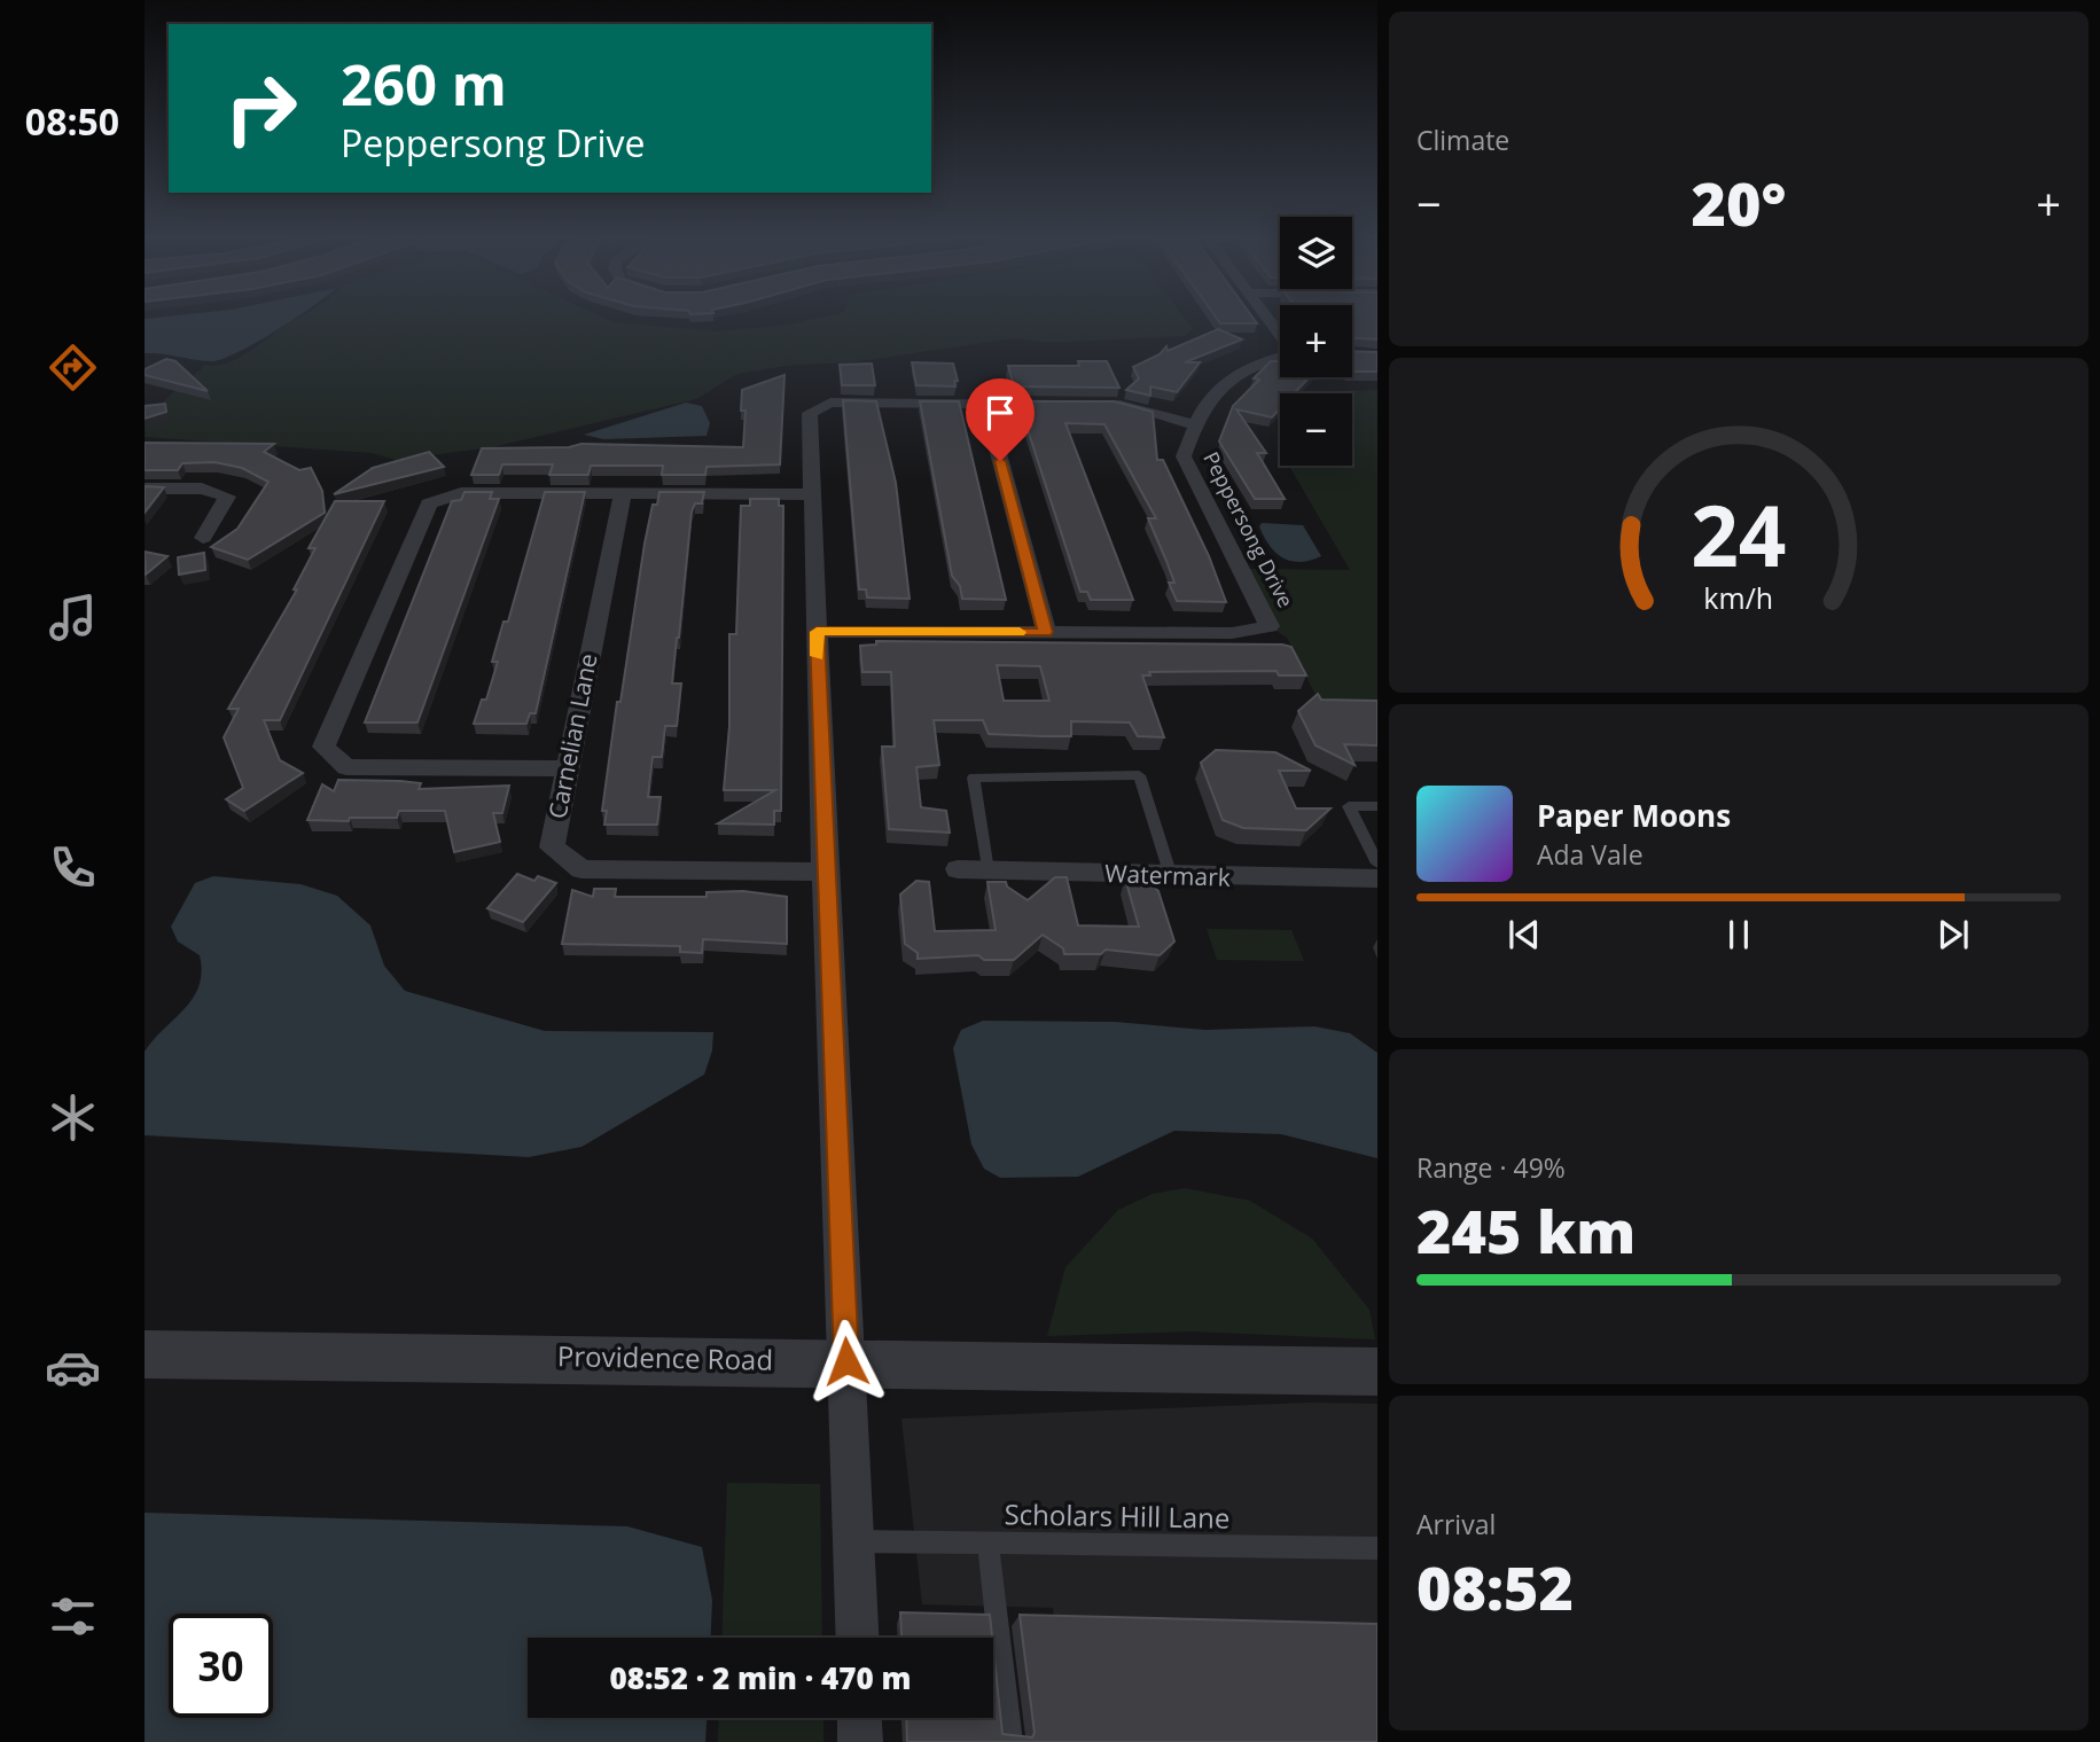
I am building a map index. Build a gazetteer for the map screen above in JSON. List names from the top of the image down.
{
  "streets": {
    "street": [
      "Peppersong Drive",
      "Carnelian Lane",
      "Watermark",
      "Providence Road"
    ],
    "lane": ["Scholars Hill Lane"]
  },
  "page": {
    "tabs": "08:50",
    "tile": [
      "Climate",
      ["Range · 49%", "245 km"],
      ["Arrival", "08:52"]
    ],
    "turn": ["260 m", "Peppersong Drive"],
    "heat": ["−", "20°", "+"],
    "map_buttons": ["+", "−"],
    "song": ["Paper Moons", "Ada Vale"],
    "limit": "30",
    "trip": "08:52 · 2 min · 470 m",
    "gauge": ["24", "km/h"]
  }
}
